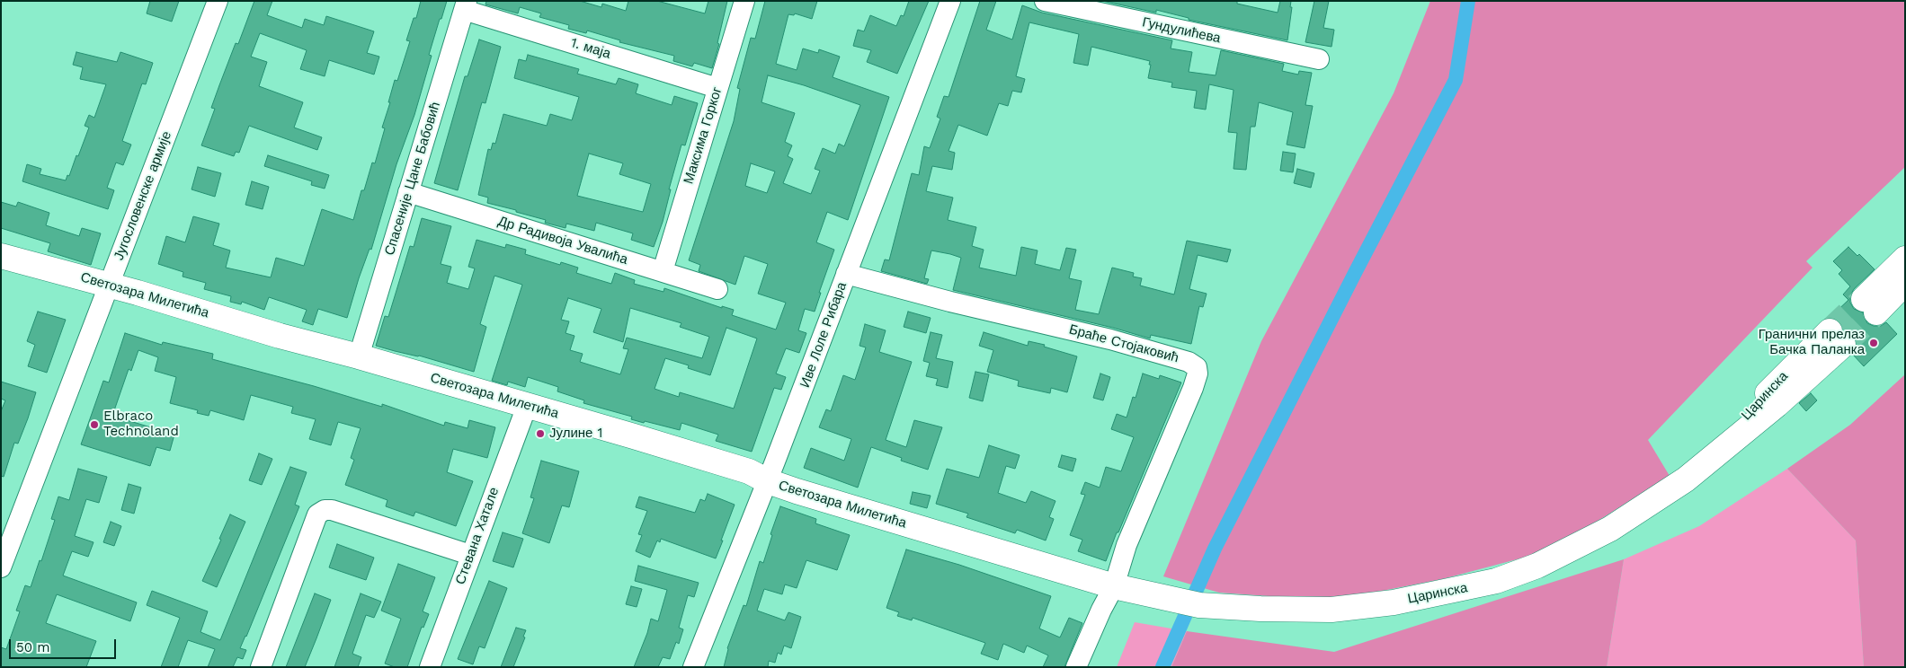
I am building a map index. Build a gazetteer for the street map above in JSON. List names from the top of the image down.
{
  "streets": {
    "main road": ["Светозара Милетића", "Царинска"],
    "street": [
      "Гундулићева",
      "1. маја",
      "Максима Горког",
      "Спасеније Цане Бабовић",
      "Југословенске армије",
      "Др Радивоја Увалића",
      "Иве Лоле Рибара",
      "Браће Стојаковић",
      "Стевана Хатале"
    ]
  },
  "crossings": [
    ["1. маја", "Максима Горког"],
    ["1. маја", "Спасеније Цане Бабовић"],
    ["Максима Горког", "Др Радивоја Увалића"],
    ["Спасеније Цане Бабовић", "Др Радивоја Увалића"],
    ["Спасеније Цане Бабовић", "Светозара Милетића"],
    ["Југословенске армије", "Светозара Милетића"],
    ["Светозара Милетића", "Иве Лоле Рибара"],
    ["Светозара Милетића", "Браће Стојаковић"],
    ["Светозара Милетића", "Царинска"],
    ["Светозара Милетића", "Стевана Хатале"],
    ["Иве Лоле Рибара", "Браће Стојаковић"],
    ["Браће Стојаковић", "Царинска"]
  ],
  "places": ["Гранични прелаз Бачка Паланка", "Elbraco Technoland", "Јулине 1"],
  "scale_bar": "50 m"
}
